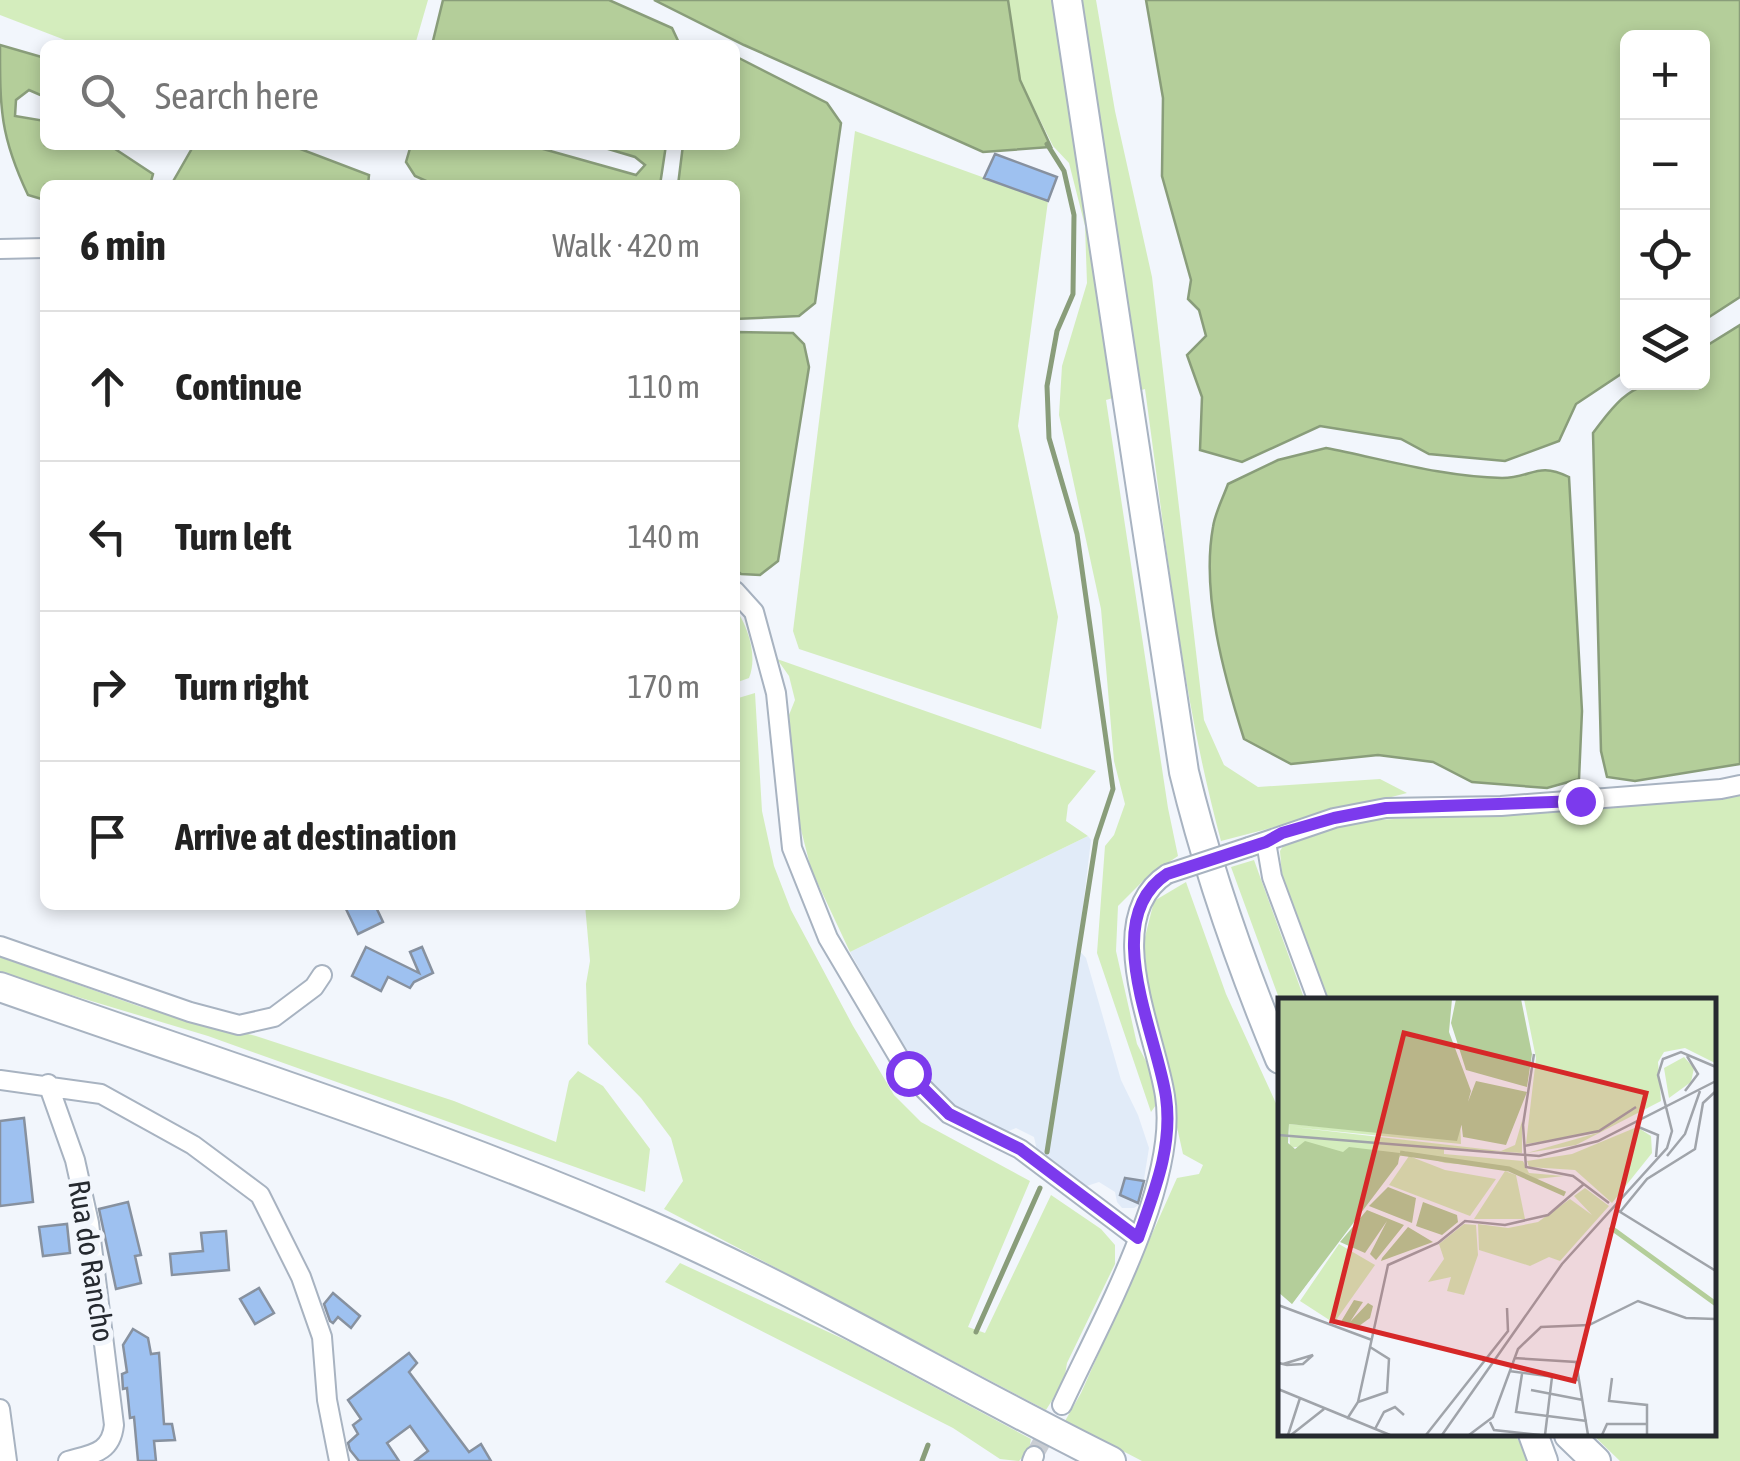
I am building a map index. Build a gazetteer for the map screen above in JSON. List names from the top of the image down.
{
  "streets": {
    "street": ["Rua do Rancho"]
  },
  "page": {
    "map_buttons": ["+", "−"],
    "search": "Search here",
    "heading": ["6 min", "Walk · 420 m"],
    "list": [
      ["Continue", "110 m"],
      ["Turn left", "140 m"],
      ["Turn right", "170 m"],
      "Arrive at destination"
    ]
  }
}
